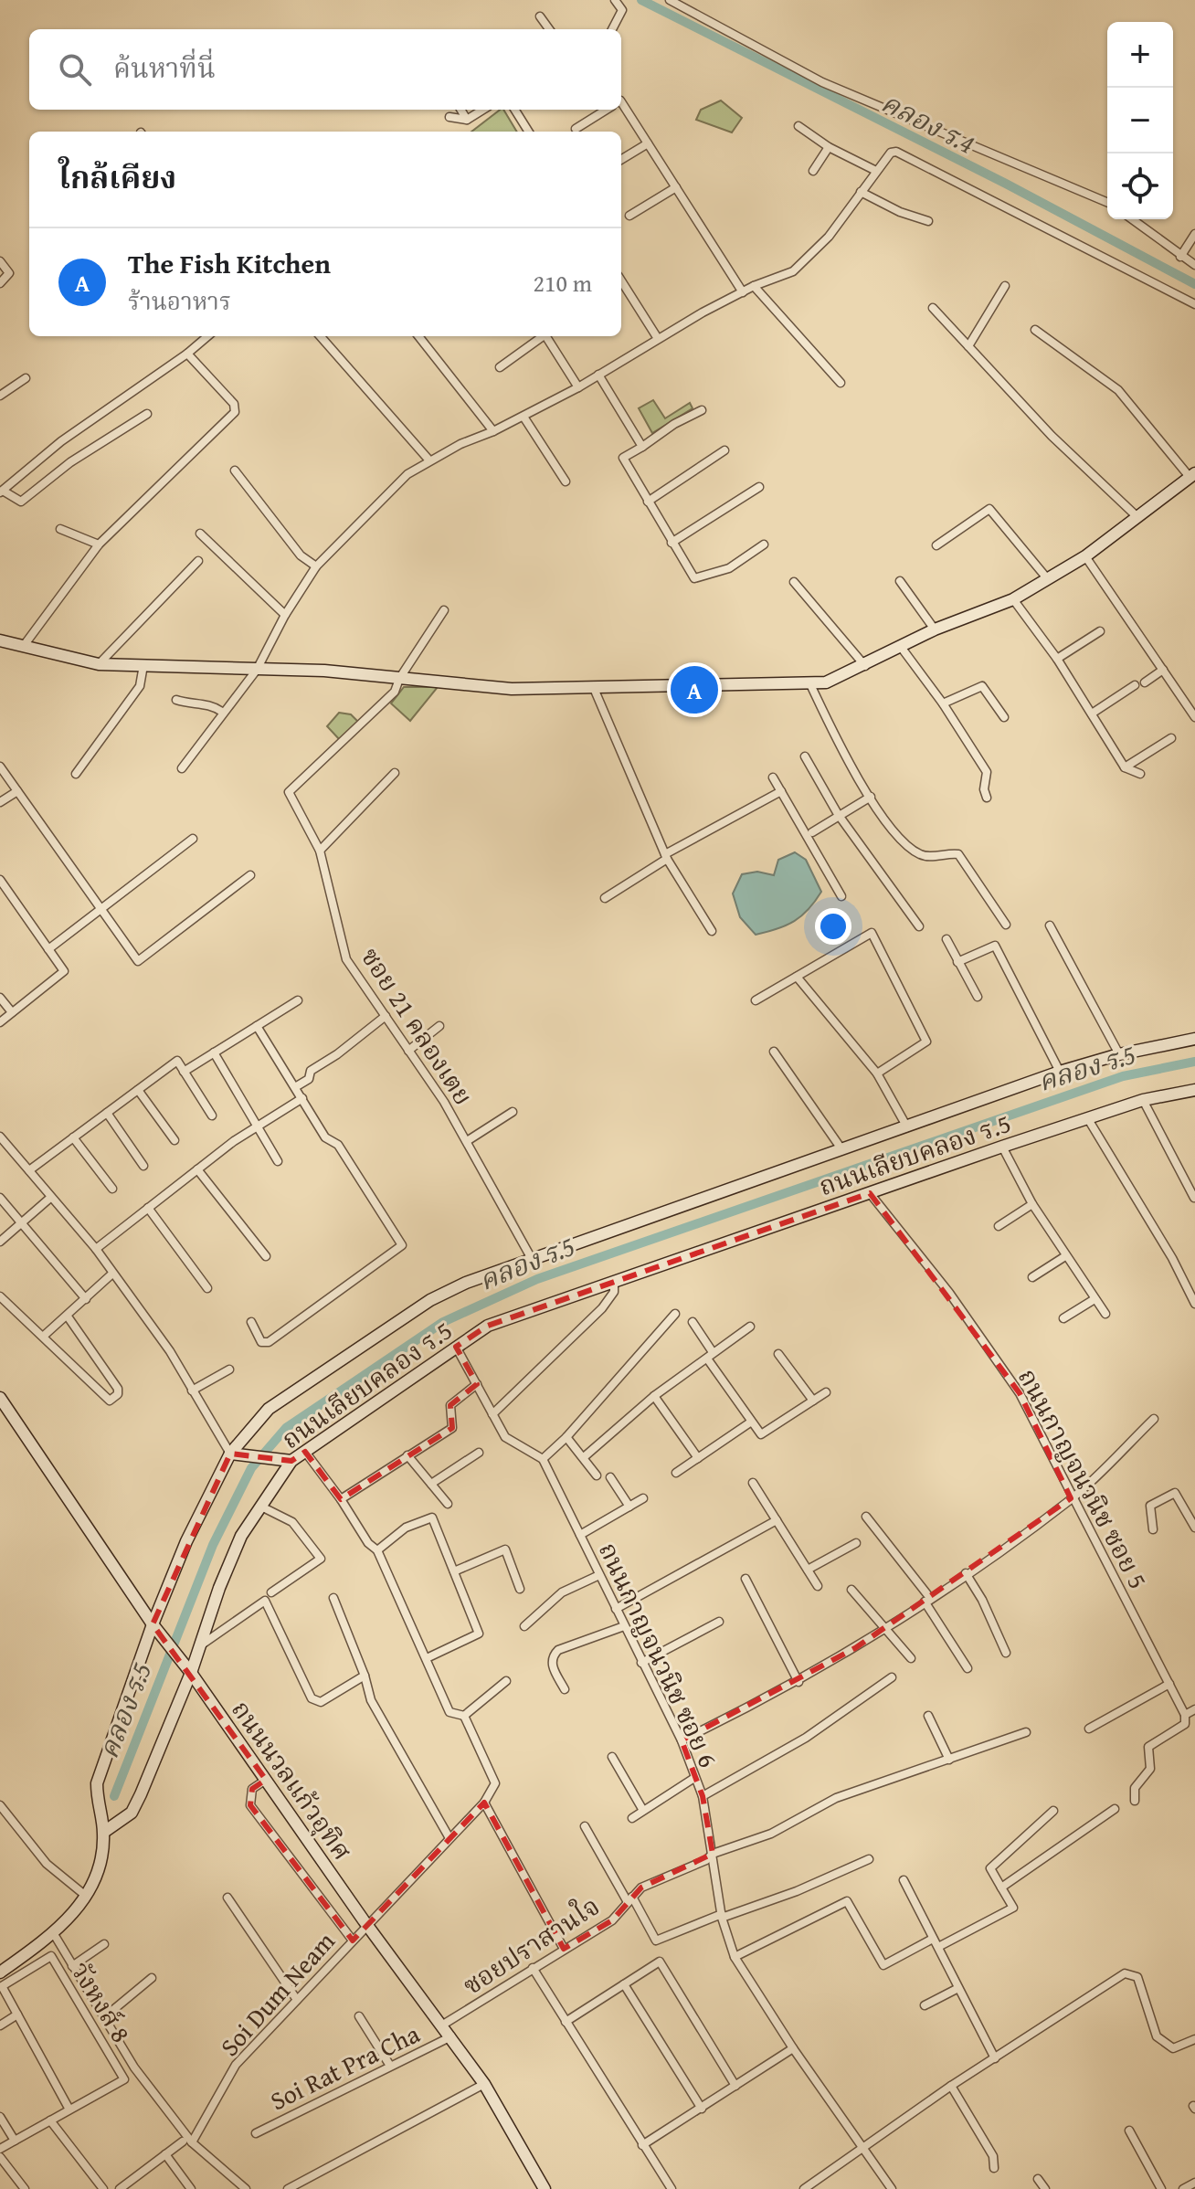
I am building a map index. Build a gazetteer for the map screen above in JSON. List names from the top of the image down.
{
  "streets": {
    "street": [
      "ซอย 21 คลองเตย",
      "ถนนเลียบคลอง ร.5",
      "ถนนกาญจนวนิช ซอย 5",
      "ถนนกาญจนวนิช ซอย 6",
      "ถนนนวลแก้วอุทิศ",
      "ซอยปราสานใจ",
      "Soi Dum Neam",
      "วังหงส์ 8",
      "Soi Rat Pra Cha"
    ]
  },
  "crossings": [
    ["ซอย 21 คลองเตย", "ถนนเลียบคลอง ร.5"],
    ["ถนนเลียบคลอง ร.5", "ถนนกาญจนวนิช ซอย 5"],
    ["ถนนเลียบคลอง ร.5", "ถนนนวลแก้วอุทิศ"],
    ["ถนนกาญจนวนิช ซอย 6", "ซอยปราสานใจ"],
    ["ถนนนวลแก้วอุทิศ", "ซอยปราสานใจ"],
    ["ถนนนวลแก้วอุทิศ", "Soi Dum Neam"],
    ["ถนนนวลแก้วอุทิศ", "Soi Rat Pra Cha"]
  ],
  "water": ["คลอง ร.4", "คลอง ร.5"],
  "page": {
    "map_buttons": ["+", "−"],
    "search": "ค้นหาที่นี่",
    "heading": "ใกล้เคียง",
    "list": [
      {
        "mark": "A",
        "name": "The Fish Kitchen",
        "note": "ร้านอาหาร",
        "value": "210 m"
      }
    ],
    "pins": "A"
  }
}
